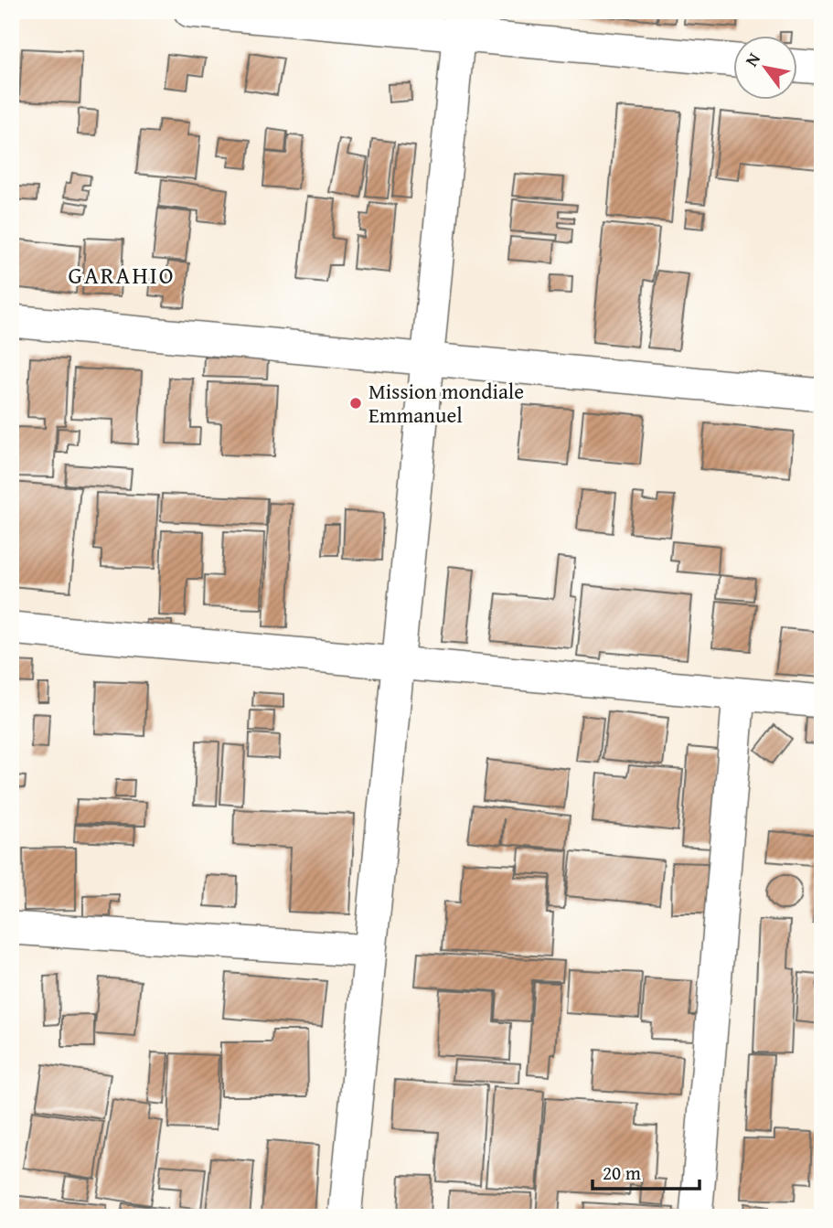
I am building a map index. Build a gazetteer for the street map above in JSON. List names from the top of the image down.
{
  "districts": ["GARAHIO"],
  "places": ["Mission mondiale Emmanuel"],
  "scale_bar": "20 m",
  "north": "top left"
}
